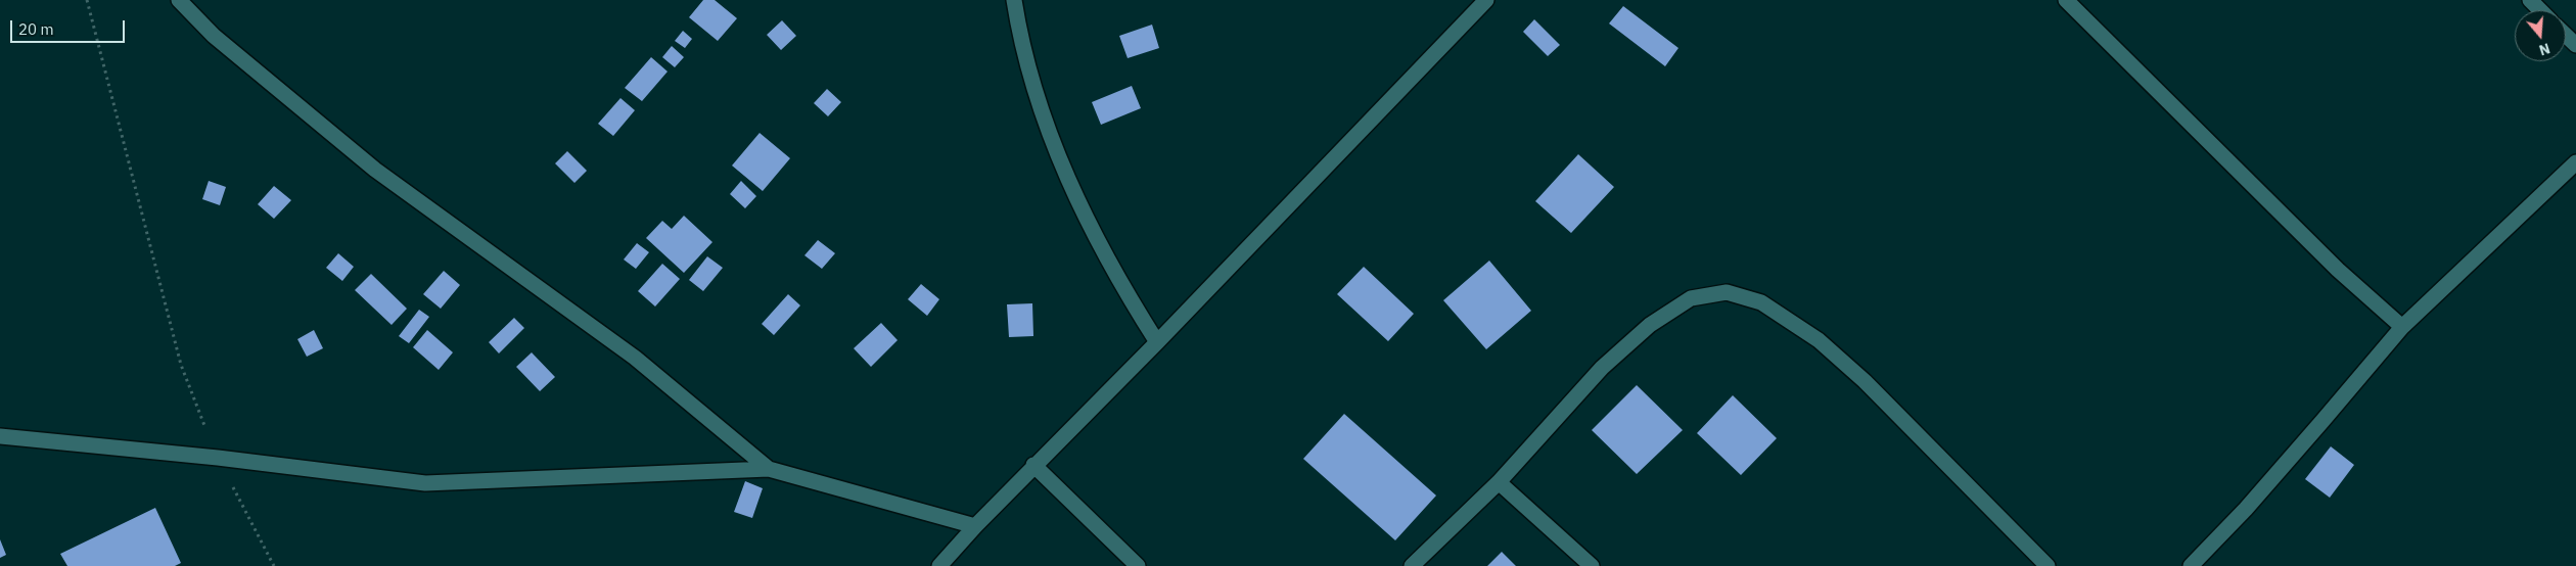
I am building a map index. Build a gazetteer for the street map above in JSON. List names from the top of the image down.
{
  "scale_bar": "20 m",
  "north": "bottom"
}
